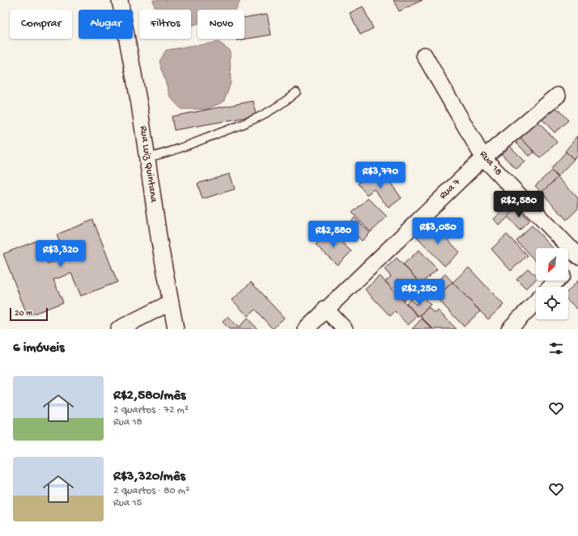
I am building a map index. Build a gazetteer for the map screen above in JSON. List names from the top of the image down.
{
  "streets": {
    "street": ["Rua 18", "Rua Luiz Quintana", "Rua 7"]
  },
  "crossings": [
    ["Rua 18", "Rua 7"]
  ],
  "scale_bar": "20 m",
  "north": "bottom left",
  "page": {
    "chip": [
      "Comprar",
      "Alugar",
      "Filtros",
      "Novo"
    ],
    "price": [
      "R$3,770",
      "R$2,580",
      "R$3,050",
      "R$2,580",
      "R$3,320",
      "R$2,250"
    ],
    "scale": "20 m",
    "heading": "6 imóveis",
    "list": [
      {
        "name": "R$2,580/mês",
        "note": "2 quartos · 72 m² · Rua 18"
      },
      {
        "name": "R$3,320/mês",
        "note": "2 quartos · 80 m² · Rua 15"
      }
    ]
  }
}
